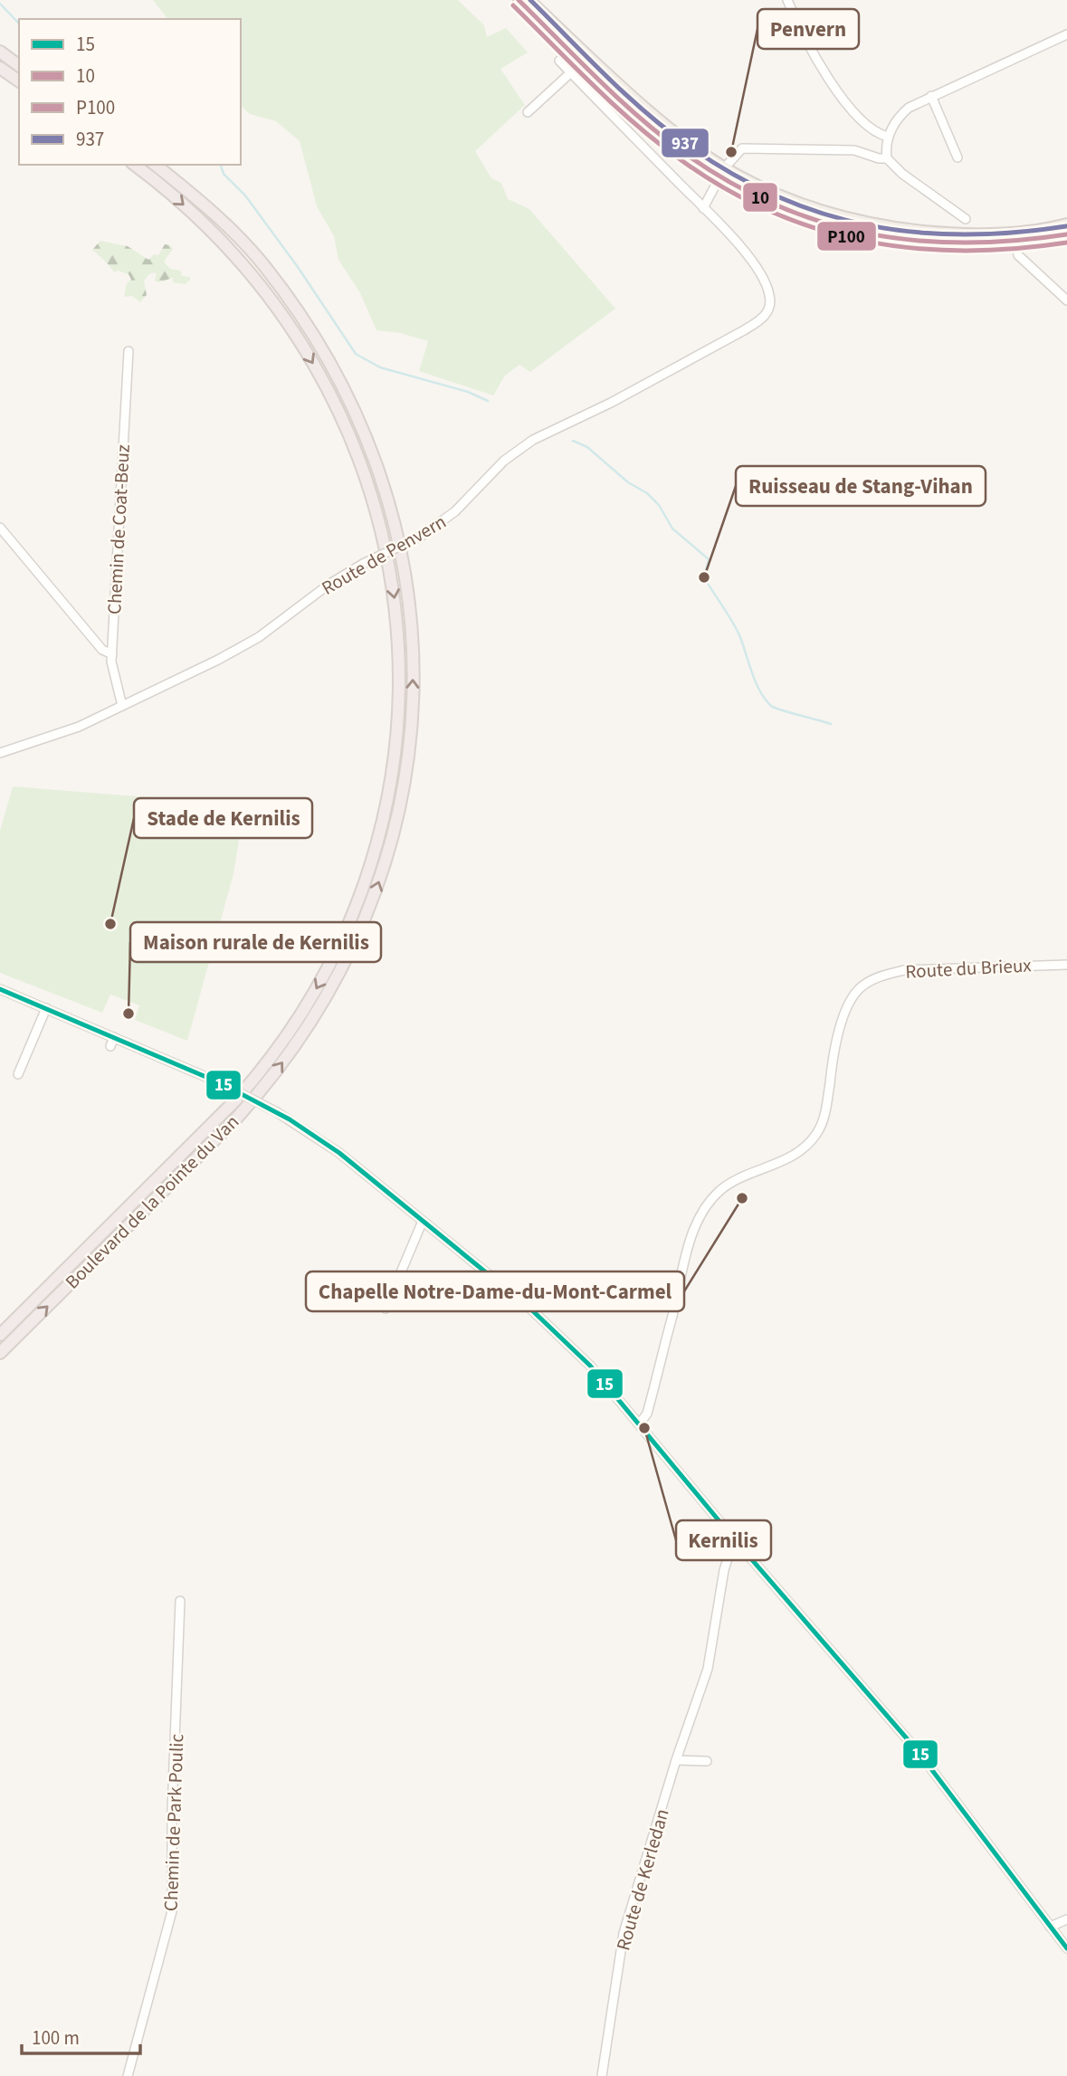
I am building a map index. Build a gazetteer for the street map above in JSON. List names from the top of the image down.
{
  "streets": {
    "highway": ["Boulevard de la Pointe du Van"],
    "street": [
      "Chemin de Coat-Beuz",
      "Route de Penvern",
      "Route du Brieux",
      "Chemin de Park Poulic",
      "Route de Kerledan"
    ]
  },
  "crossings": [
    ["Chemin de Coat-Beuz", "Route de Penvern"]
  ],
  "places": [
    "Penvern",
    "Ruisseau de Stang-Vihan",
    "Stade de Kernilis",
    "Maison rurale de Kernilis",
    "Chapelle Notre-Dame-du-Mont-Carmel",
    "Kernilis"
  ],
  "lines": [
    "transit line 10",
    "transit line 937",
    "transit line P100",
    "transit line 15"
  ],
  "legend": [
    "15",
    "10",
    "P100",
    "937"
  ],
  "scale_bar": "100 m"
}
